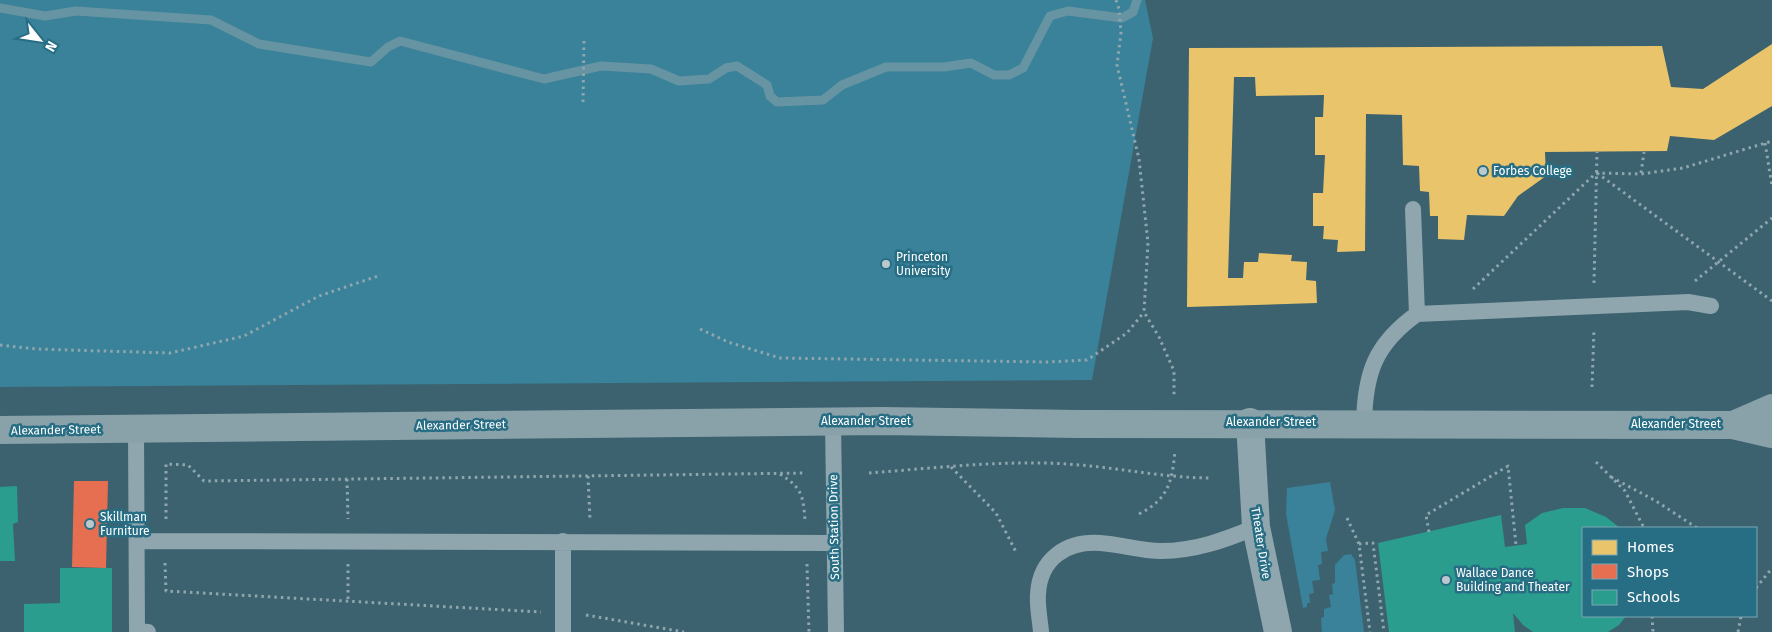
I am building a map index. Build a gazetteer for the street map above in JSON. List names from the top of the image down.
{
  "streets": {
    "main road": ["Alexander Street"],
    "street": ["Theater Drive"],
    "lane": ["South Station Drive"]
  },
  "crossings": [
    ["Alexander Street", "South Station Drive"],
    ["Alexander Street", "Theater Drive"]
  ],
  "places": [
    "Forbes College",
    "Princeton University",
    "Skillman Furniture",
    "Wallace Dance Building and Theater"
  ],
  "legend": ["Homes", "Shops", "Schools"],
  "north": "bottom right"
}
